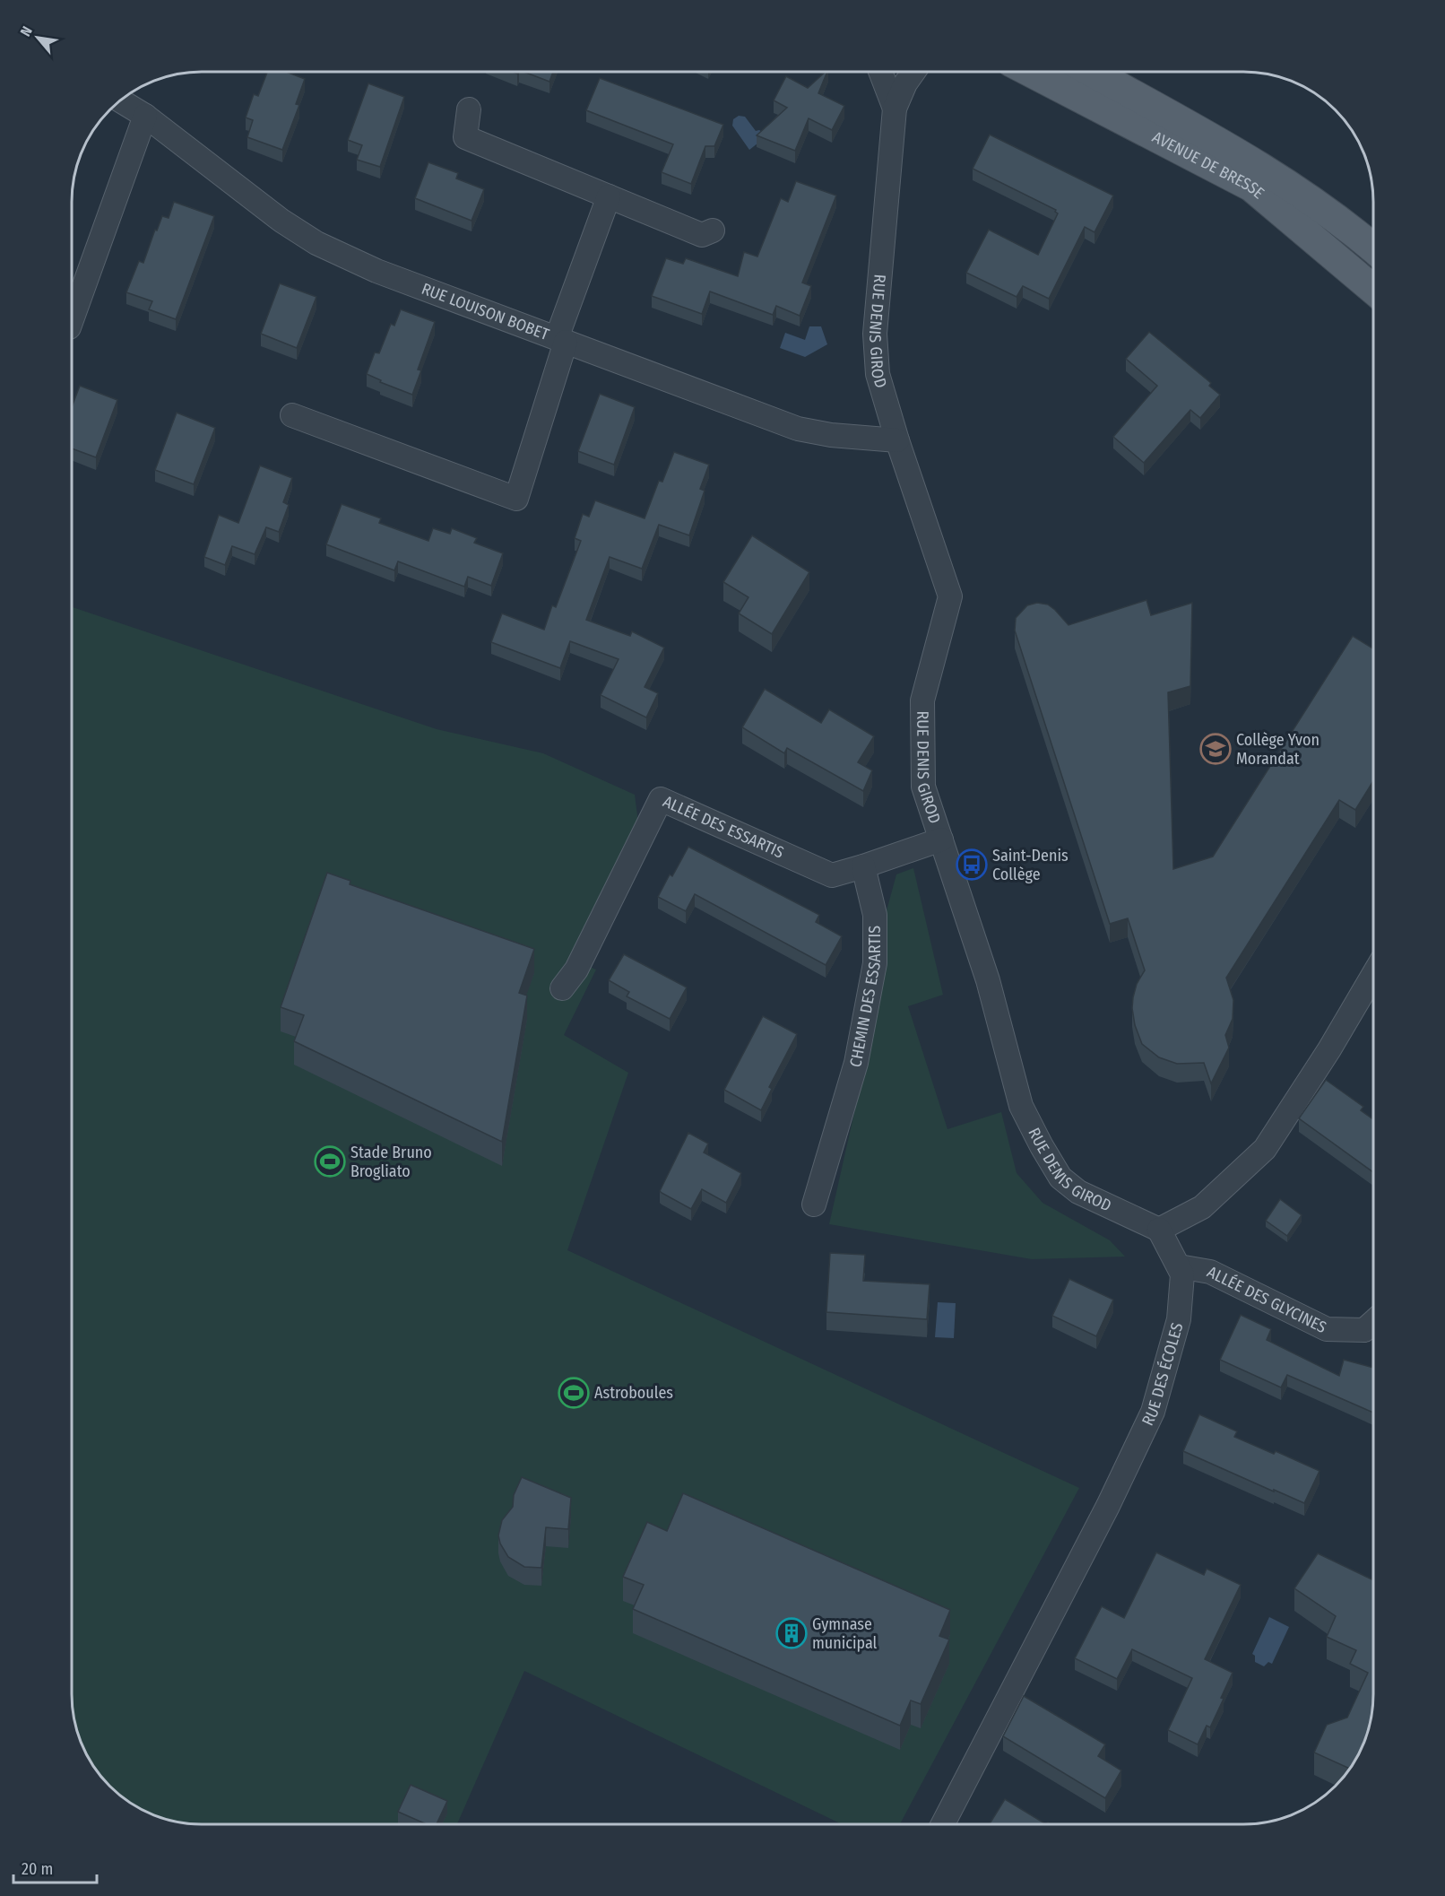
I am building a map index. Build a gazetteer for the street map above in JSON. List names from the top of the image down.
{
  "streets": {
    "main road": ["AVENUE DE BRESSE"],
    "street": [
      "RUE LOUISON BOBET",
      "RUE DENIS GIROD",
      "ALLÉE DES ESSARTIS",
      "CHEMIN DES ESSARTIS",
      "ALLÉE DES GLYCINES",
      "RUE DES ÉCOLES"
    ]
  },
  "crossings": [
    ["RUE LOUISON BOBET", "RUE DENIS GIROD"],
    ["RUE DENIS GIROD", "RUE DES ÉCOLES"],
    ["ALLÉE DES ESSARTIS", "CHEMIN DES ESSARTIS"],
    ["ALLÉE DES GLYCINES", "RUE DES ÉCOLES"]
  ],
  "places": {
    "school or university": ["Collège Yvon Morandat"],
    "bus stop": ["Saint-Denis Collège"],
    "sports": ["Stade Bruno Brogliato", "Astroboules"],
    "building": ["Gymnase municipal"]
  },
  "scale_bar": "20 m",
  "north": "top left"
}
